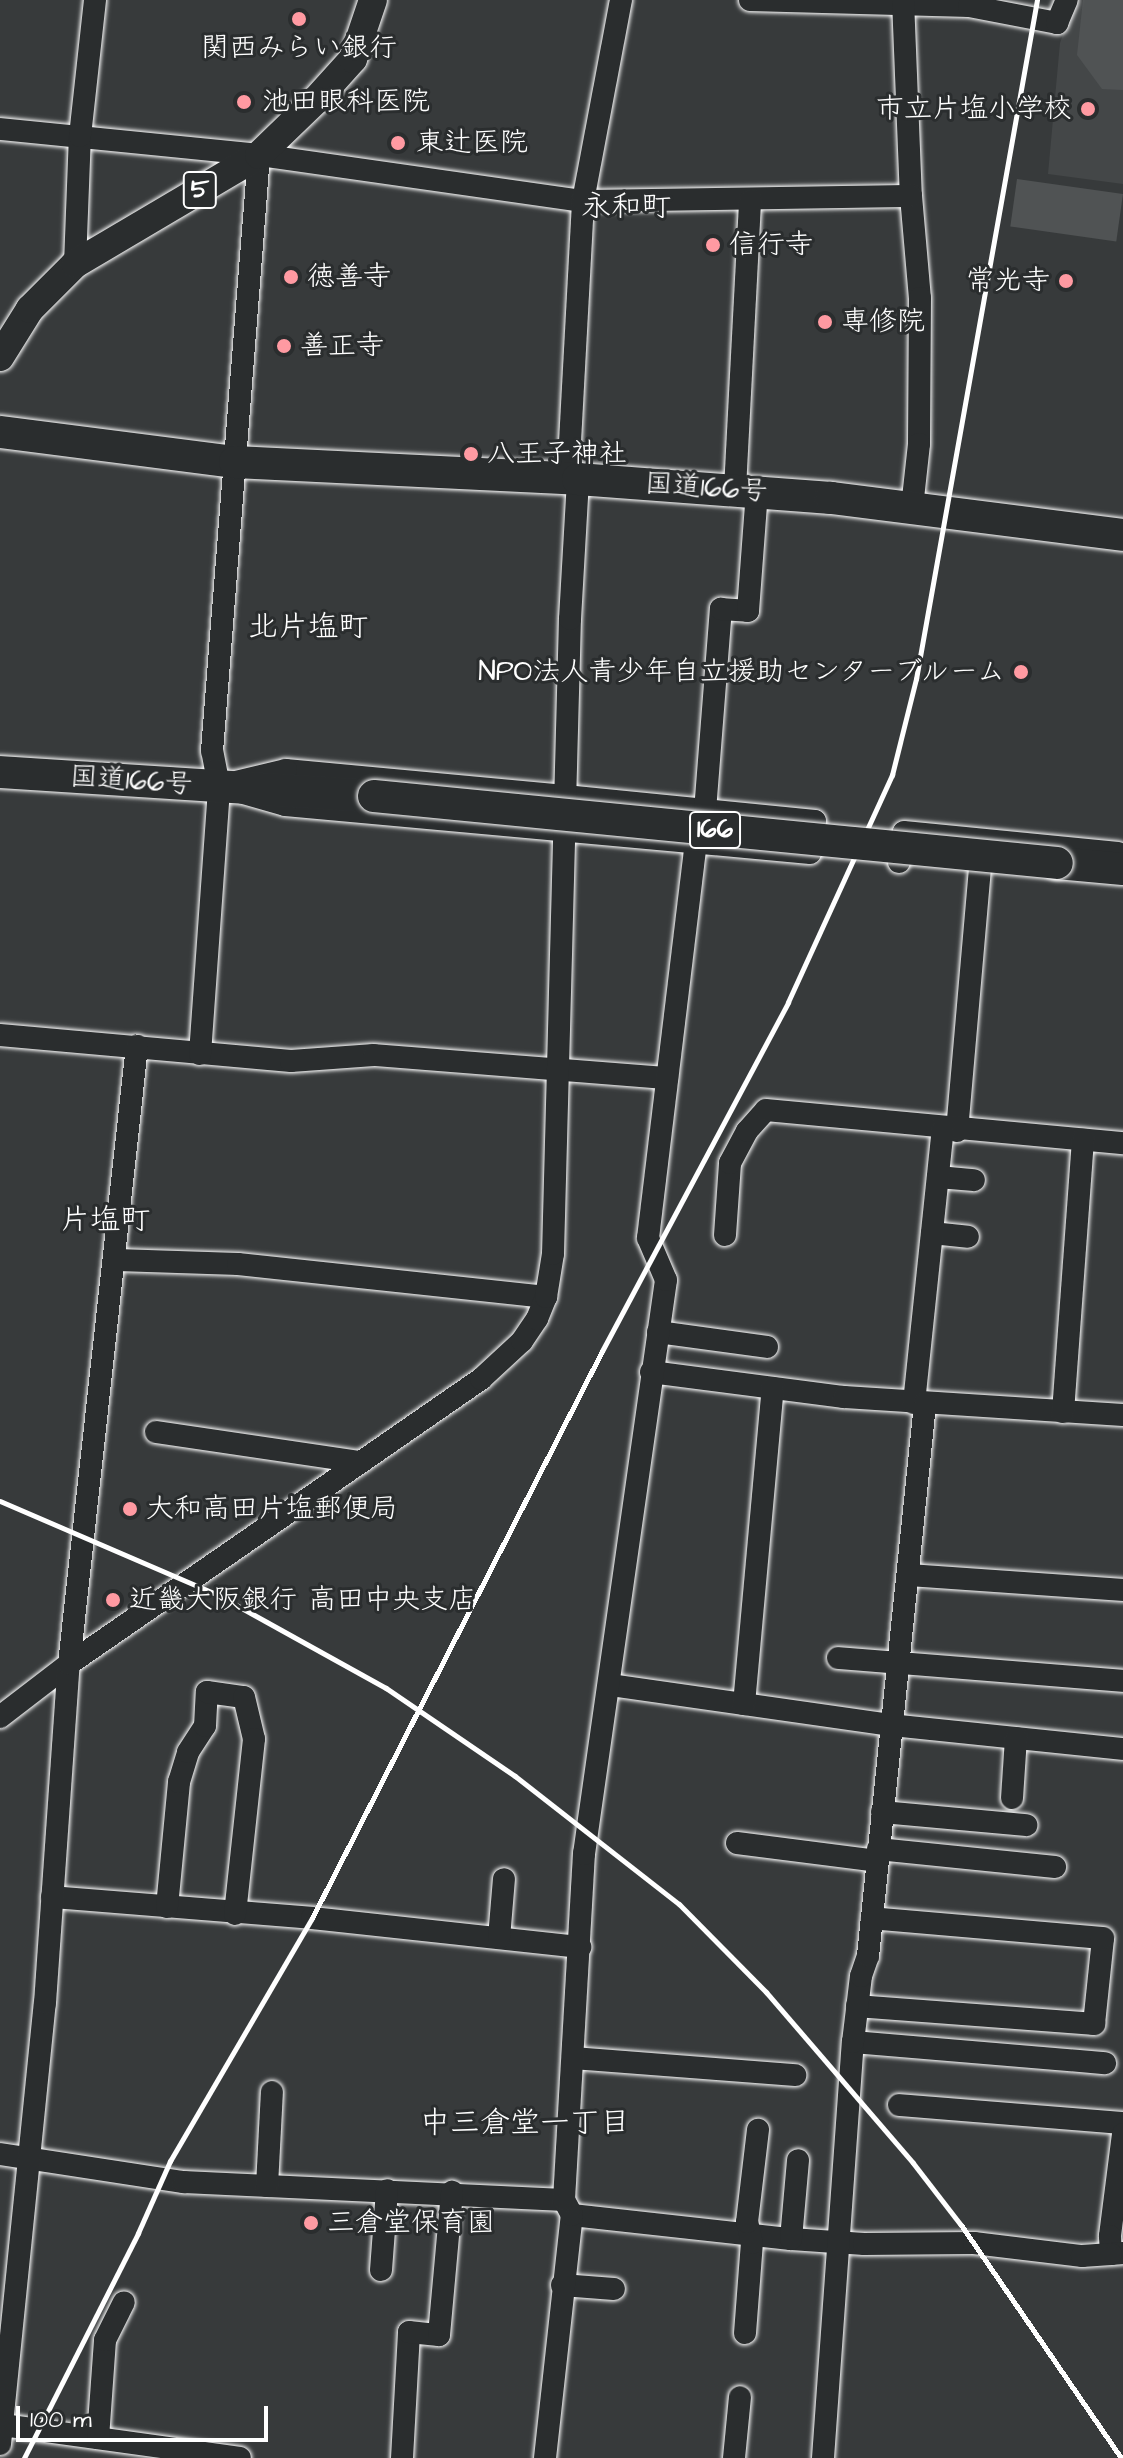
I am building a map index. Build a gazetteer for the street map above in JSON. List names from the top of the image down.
{
  "streets": {
    "highway": ["国道166号", "166"],
    "main road": ["5"]
  },
  "districts": [
    "永和町",
    "北片塩町",
    "片塩町",
    "中三倉堂一丁目"
  ],
  "places": [
    "関西みらい銀行",
    "池田眼科医院",
    "市立片塩小学校",
    "東辻医院",
    "信行寺",
    "徳善寺",
    "常光寺",
    "専修院",
    "善正寺",
    "八王子神社",
    "NPO法人青少年自立援助センターブルーム",
    "大和高田片塩郵便局",
    "近畿大阪銀行 高田中央支店",
    "三倉堂保育園"
  ],
  "scale_bar": "100 m"
}
